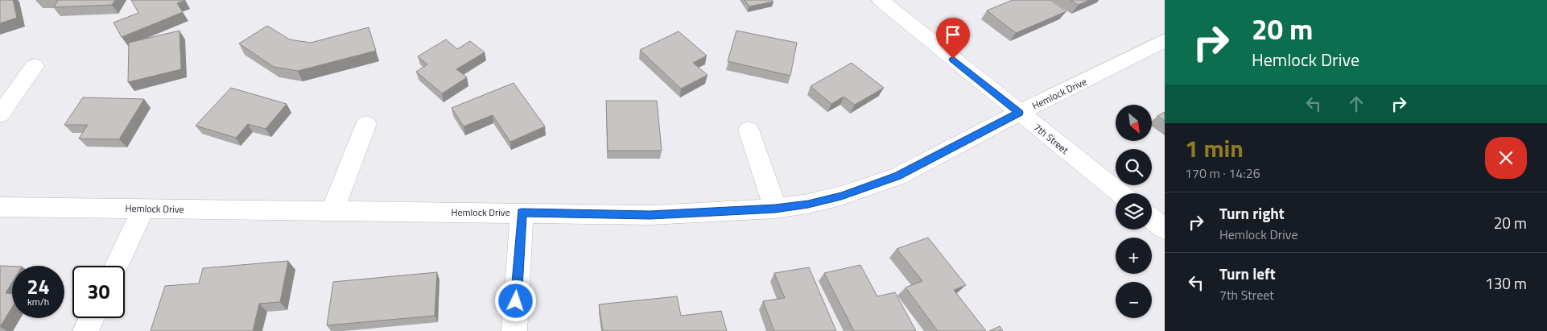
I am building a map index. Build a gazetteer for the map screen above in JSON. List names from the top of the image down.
{
  "streets": {
    "street": ["Hemlock Drive", "7th Street"]
  },
  "crossings": [
    ["Hemlock Drive", "7th Street"]
  ],
  "north": "bottom right",
  "page": {
    "turn": ["20 m", "Hemlock Drive"],
    "map_buttons": ["+", "−"],
    "heading": ["1 min", "170 m · 14:26"],
    "list": [
      {
        "name": "Turn right",
        "note": "Hemlock Drive",
        "value": "20 m"
      },
      {
        "name": "Turn left",
        "note": "7th Street",
        "value": "130 m"
      }
    ],
    "speed": "24 km/h",
    "limit": "30"
  }
}
